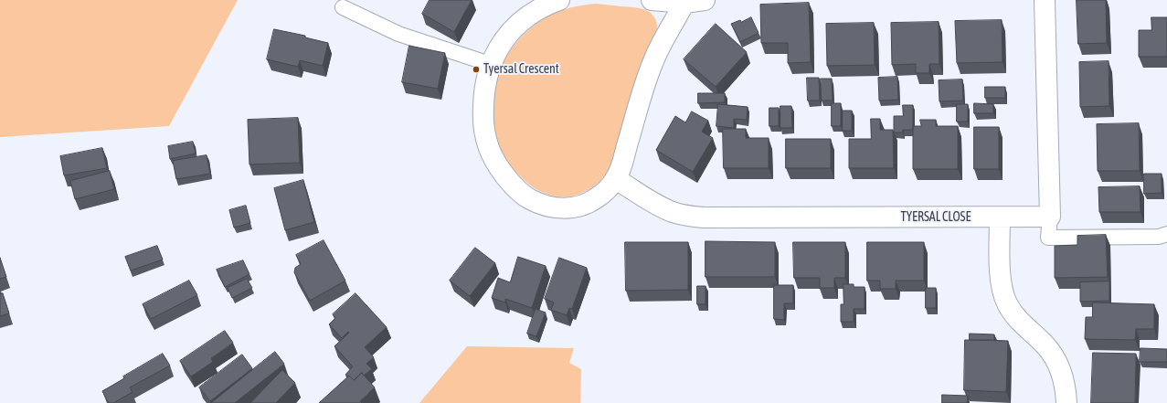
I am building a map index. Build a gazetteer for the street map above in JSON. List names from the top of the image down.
{
  "streets": {
    "street": ["TYERSAL CLOSE"]
  },
  "places": ["Tyersal Crescent"]
}
